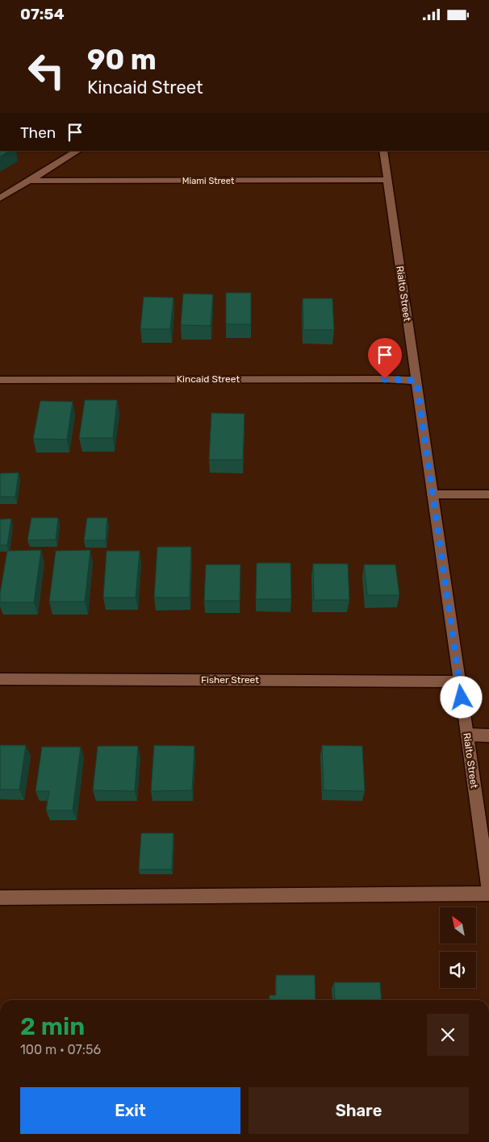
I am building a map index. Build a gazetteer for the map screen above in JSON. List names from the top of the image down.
{
  "streets": {
    "street": [
      "Miami Street",
      "Rialto Street",
      "Kincaid Street",
      "Fisher Street"
    ]
  },
  "crossings": [
    ["Miami Street", "Rialto Street"],
    ["Rialto Street", "Kincaid Street"],
    ["Rialto Street", "Fisher Street"]
  ],
  "north": "top left",
  "page": {
    "status": "07:54",
    "turn": ["90 m", "Kincaid Street"],
    "then": "Then",
    "heading": ["2 min", "100 m · 07:56"],
    "buttons": ["Exit", "Share"]
  }
}
